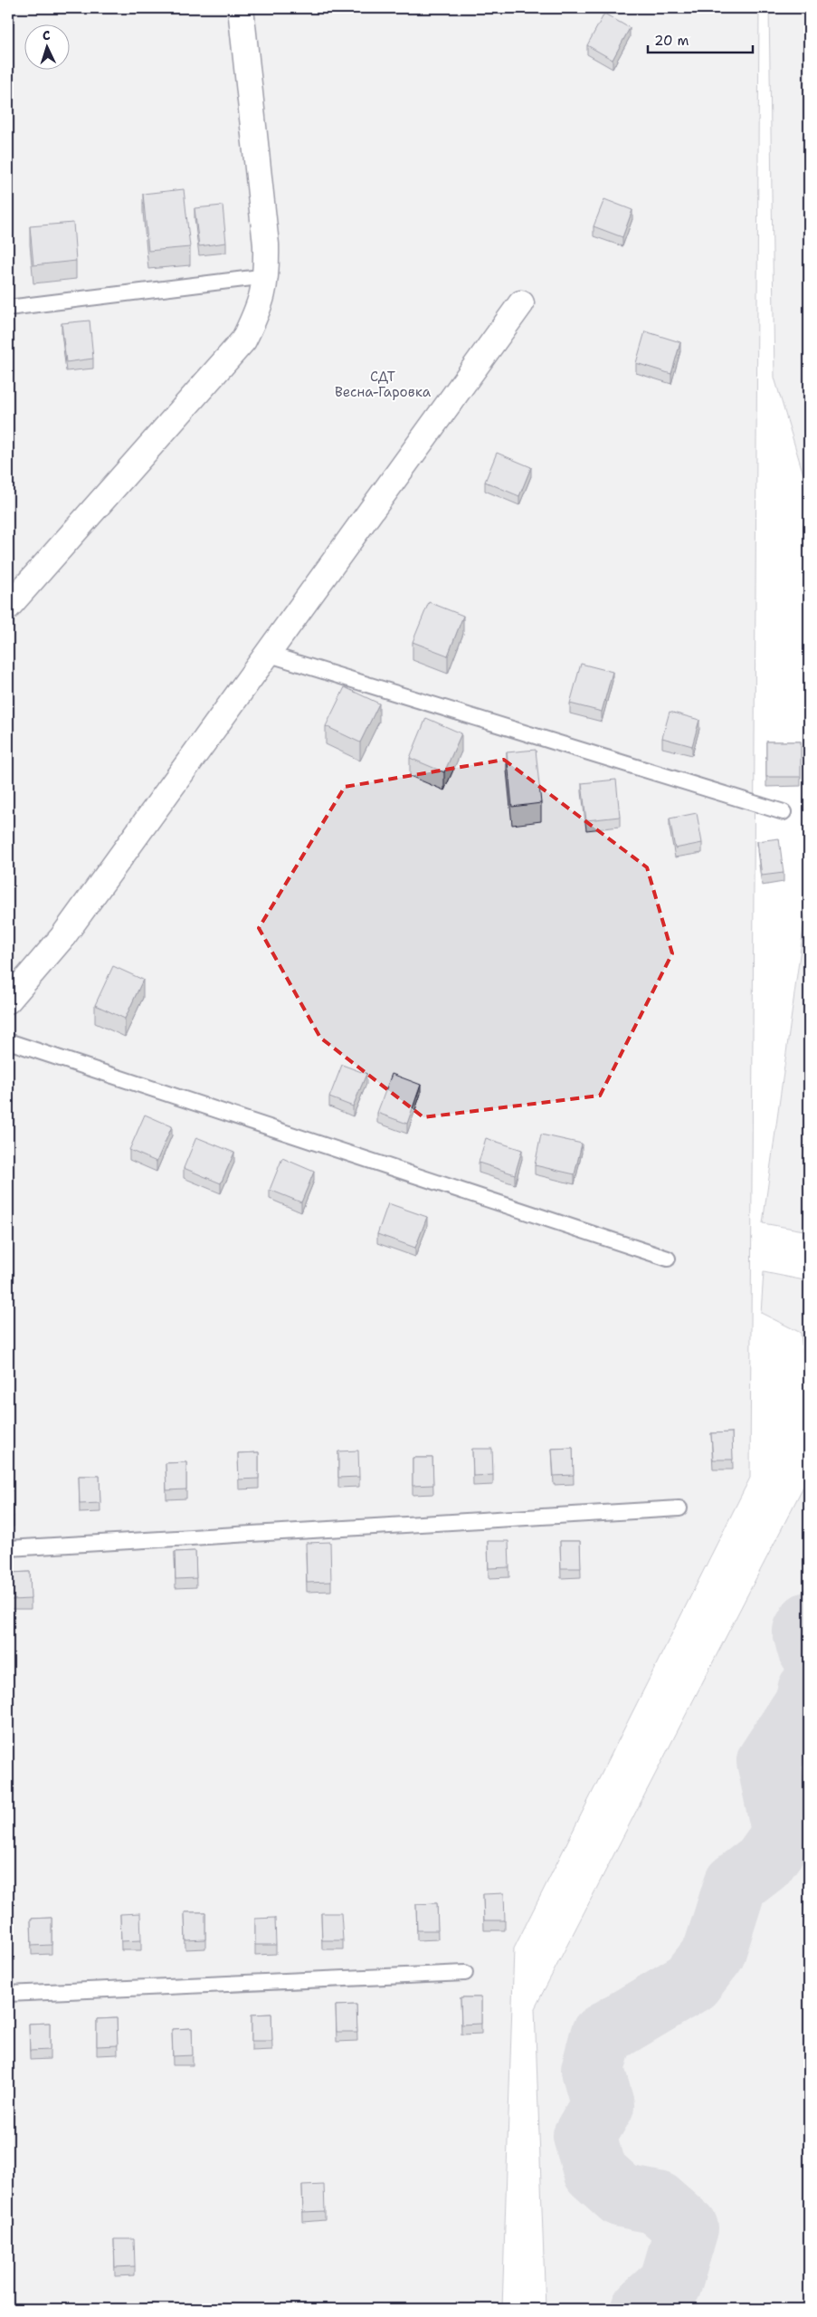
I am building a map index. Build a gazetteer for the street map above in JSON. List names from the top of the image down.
{
  "parks": ["СДТ Весна-Гаровка"],
  "scale_bar": "20 m",
  "north": "top"
}
